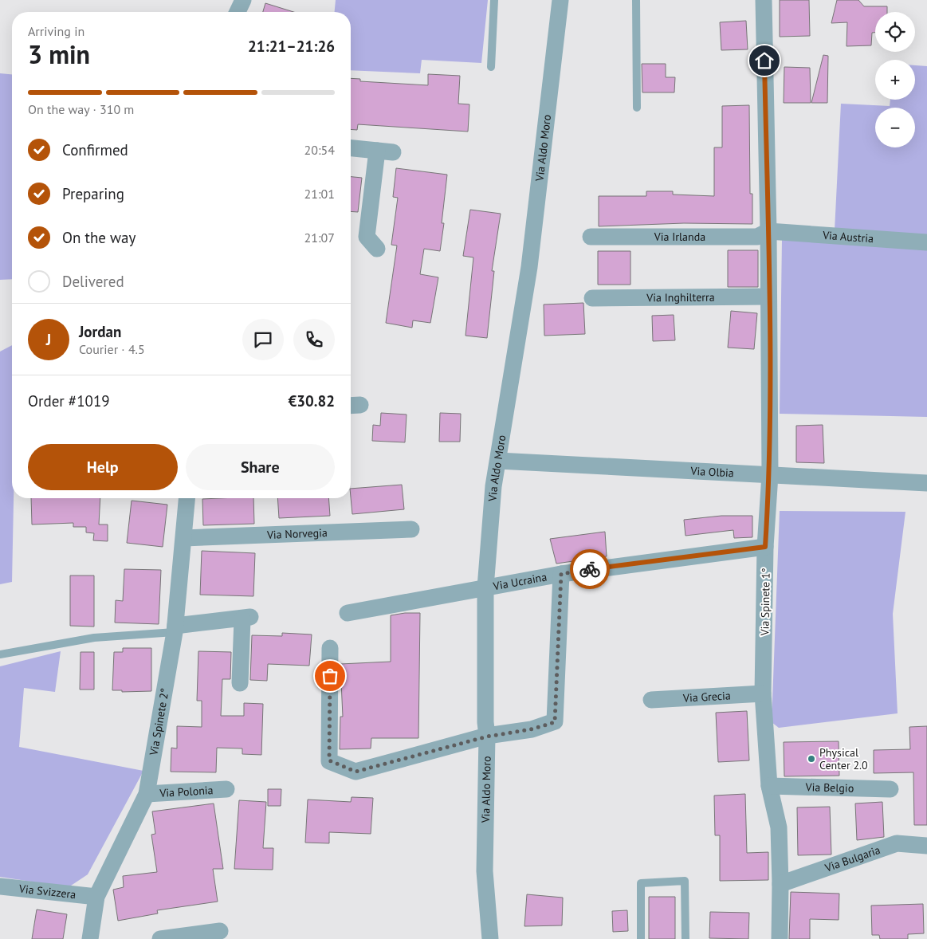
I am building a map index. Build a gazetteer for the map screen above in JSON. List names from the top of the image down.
{
  "streets": {
    "street": [
      "Via Aldo Moro",
      "Via Irlanda",
      "Via Austria",
      "Via Inghilterra",
      "Via Olbia",
      "Via Norvegia",
      "Via Ucraina",
      "Via Spinete 1°",
      "Via Grecia",
      "Via Spinete 2°",
      "Via Belgio",
      "Via Polonia",
      "Via Bulgaria",
      "Via Svizzera"
    ]
  },
  "crossings": [
    ["Via Aldo Moro", "Via Olbia"],
    ["Via Aldo Moro", "Via Ucraina"],
    ["Via Irlanda", "Via Austria"],
    ["Via Irlanda", "Via Spinete 1°"],
    ["Via Austria", "Via Spinete 1°"],
    ["Via Inghilterra", "Via Spinete 1°"],
    ["Via Olbia", "Via Spinete 1°"],
    ["Via Norvegia", "Via Spinete 2°"],
    ["Via Ucraina", "Via Spinete 1°"],
    ["Via Spinete 1°", "Via Grecia"],
    ["Via Spinete 1°", "Via Belgio"],
    ["Via Spinete 1°", "Via Bulgaria"],
    ["Via Spinete 2°", "Via Polonia"],
    ["Via Spinete 2°", "Via Svizzera"]
  ],
  "places": ["Physical Center 2.0"],
  "page": {
    "map_buttons": ["+", "−"],
    "heading": ["3 min", "Arriving in", "21:21–21:26"],
    "panel": [
      "Jordan",
      "Courier · 4.5",
      "Order #1019",
      "€30.82"
    ],
    "bar": "On the way · 310 m",
    "list": [
      ["Confirmed", "20:54"],
      ["Preparing", "21:01"],
      ["On the way", "21:07"],
      "Delivered"
    ],
    "round": "J",
    "buttons": ["Help", "Share"]
  }
}
